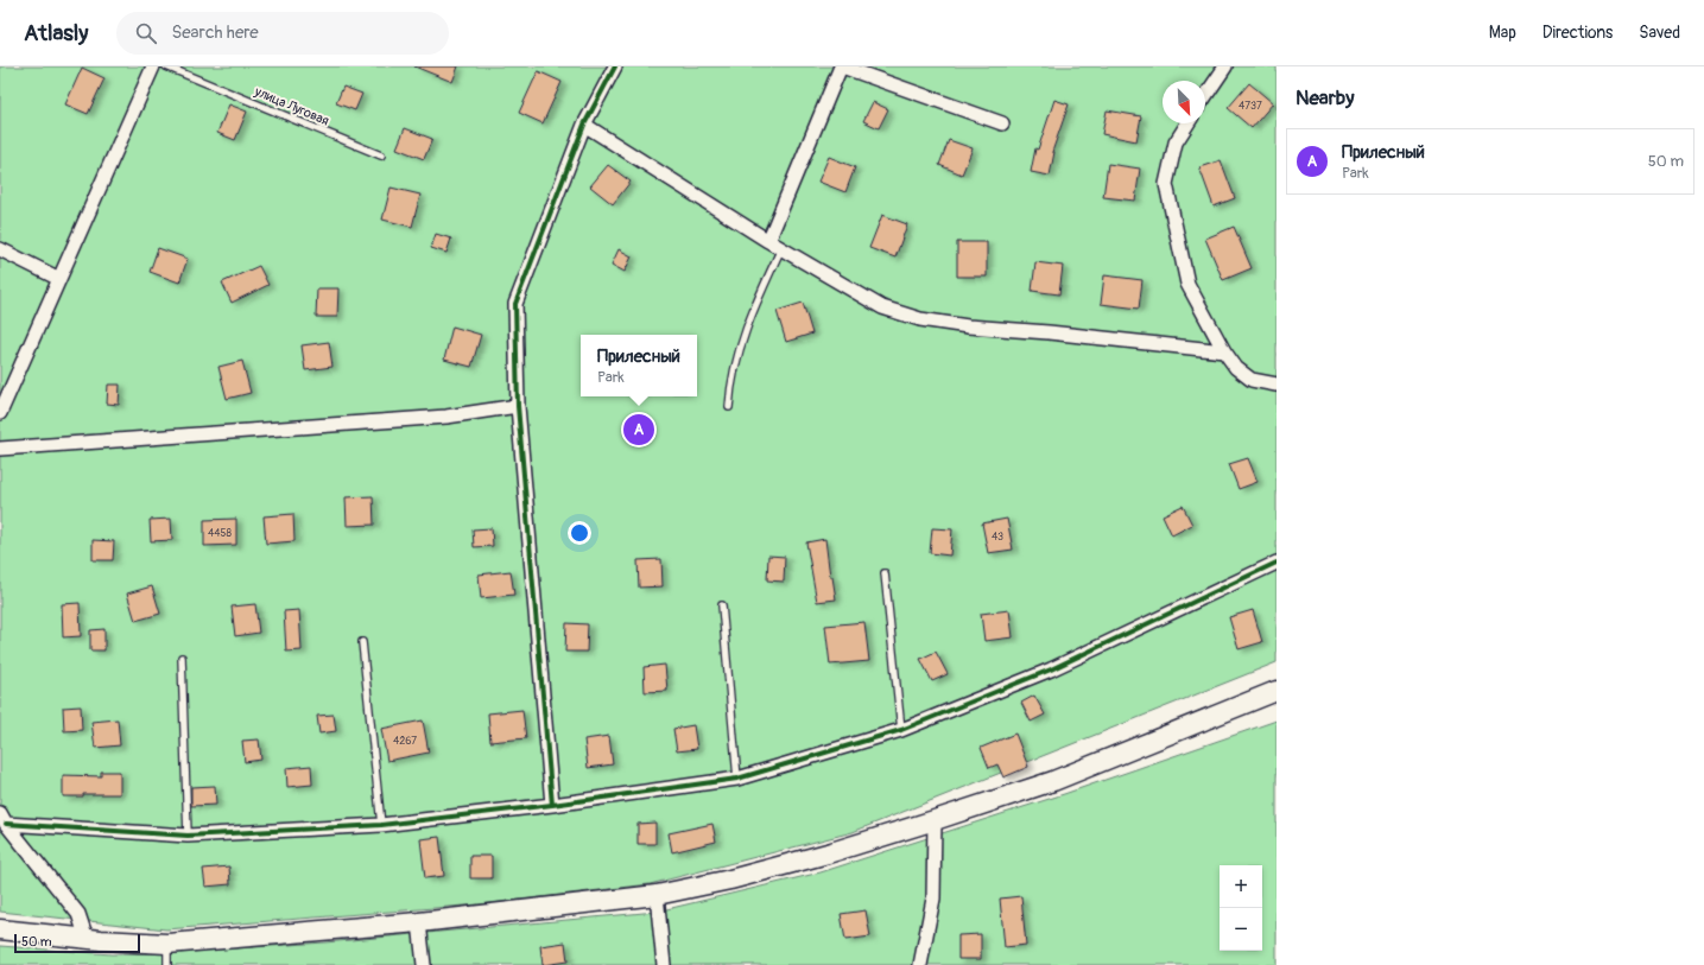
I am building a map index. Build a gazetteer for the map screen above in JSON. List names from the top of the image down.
{
  "streets": {
    "lane": ["улица Луговая"]
  },
  "house_numbers": [
    "4737",
    "4458",
    "43",
    "4267"
  ],
  "scale_bar": "50 m",
  "north": "bottom right",
  "page": {
    "header": "Atlasly",
    "search": "Search here",
    "nav": ["Map", "Directions", "Saved"],
    "heading": "Nearby",
    "list": [
      {
        "mark": "A",
        "name": "Прилесный",
        "note": "Park",
        "value": "50 m"
      }
    ],
    "popup": ["Прилесный", "Park"],
    "pins": "A",
    "map_buttons": ["+", "−"],
    "scale": "50 m"
  }
}
